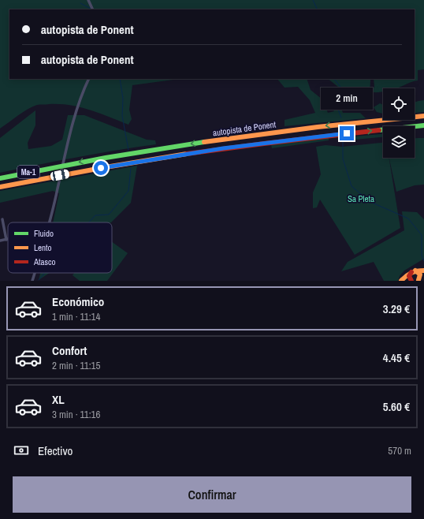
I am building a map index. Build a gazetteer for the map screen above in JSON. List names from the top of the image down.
{
  "streets": {
    "main road": ["autopista de Ponent", "Ma-1"]
  },
  "crossings": [
    ["autopista de Ponent", "Ma-1"]
  ],
  "parks": ["Sa Pleta"],
  "legend": ["Fluido", "Lento", "Atasco"],
  "page": {
    "banner": ["autopista de Ponent", "autopista de Ponent"],
    "bubble": "2 min",
    "list": [
      {
        "name": "Económico",
        "note": "1 min · 11:14",
        "value": "3.29 €"
      },
      {
        "name": "Confort",
        "note": "2 min · 11:15",
        "value": "4.45 €"
      },
      {
        "name": "XL",
        "note": "3 min · 11:16",
        "value": "5.60 €"
      }
    ],
    "pay": ["Efectivo", "570 m"],
    "buttons": "Confirmar"
  }
}
